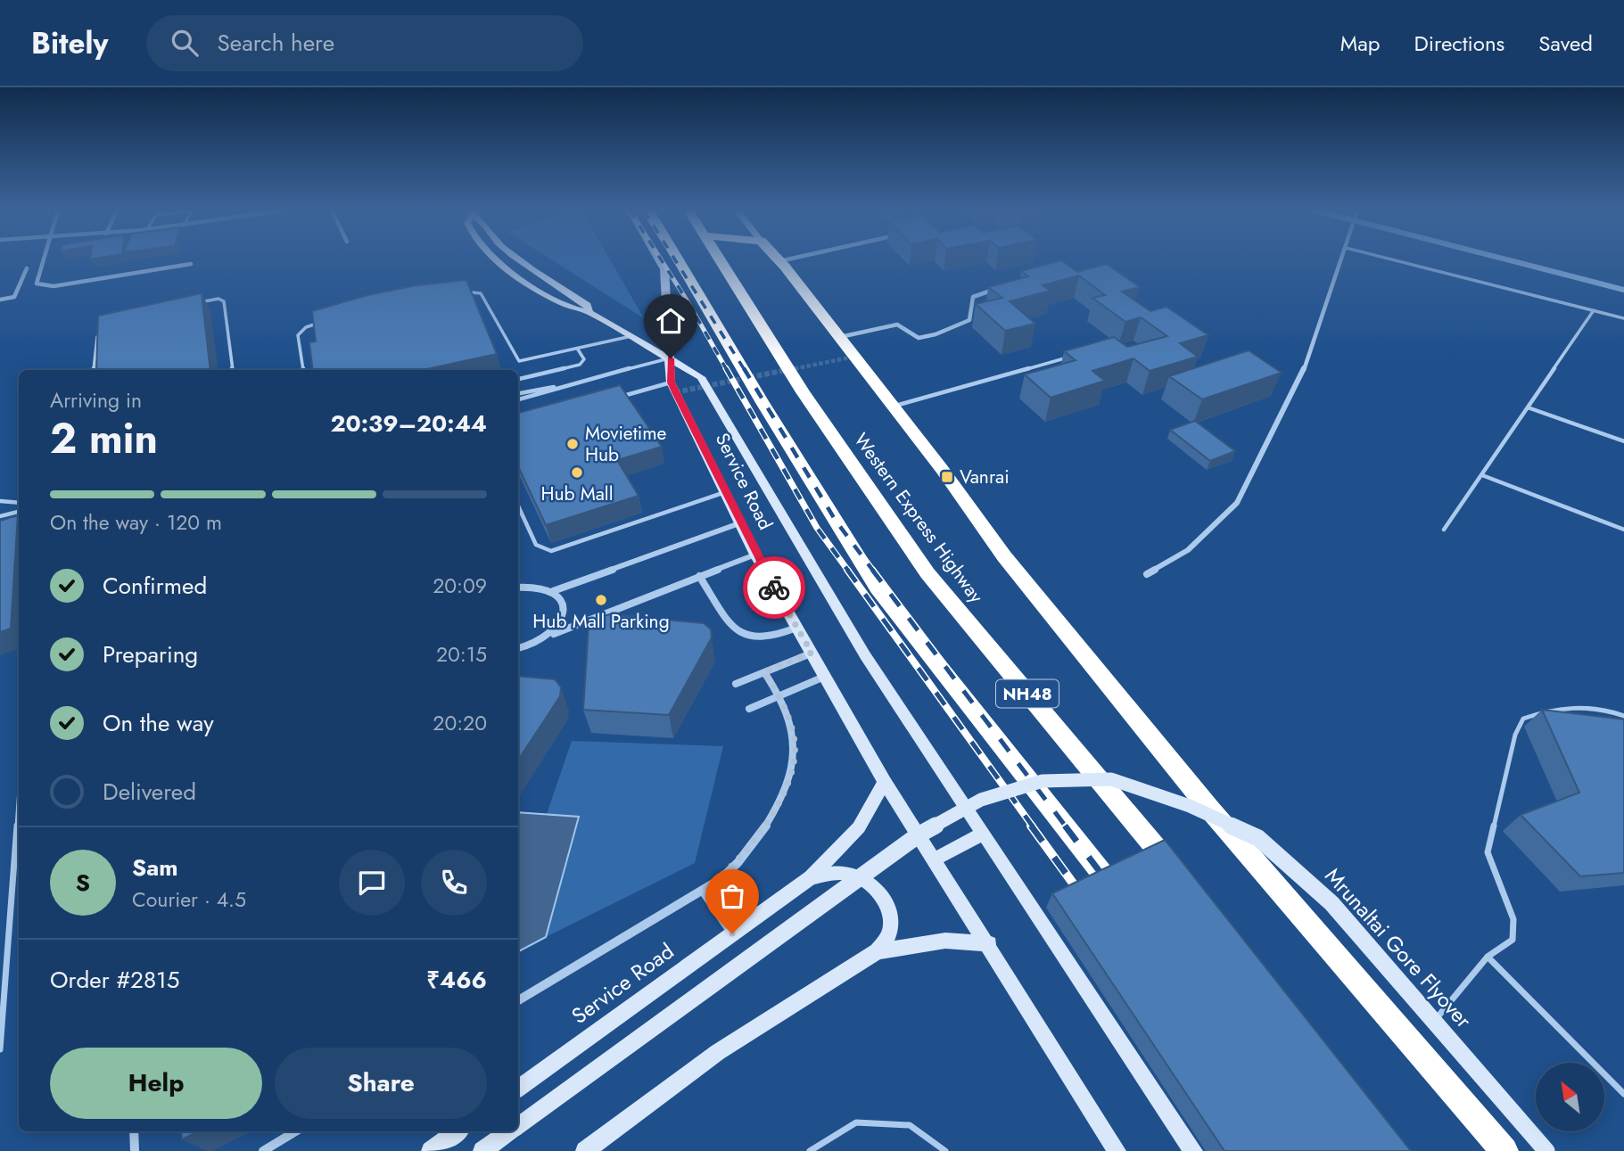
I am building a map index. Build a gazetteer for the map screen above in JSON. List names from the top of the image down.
{
  "streets": {
    "highway": ["Western Express Highway", "NH48"],
    "main road": ["Service Road", "Mrunaltai Gore Flyover"]
  },
  "places": {
    "other": ["Movietime Hub", "Hub Mall", "Hub Mall Parking"],
    "transit": ["Vanrai"]
  },
  "north": "top left",
  "page": {
    "header": "Bitely",
    "search": "Search here",
    "nav": ["Map", "Directions", "Saved"],
    "heading": ["2 min", "Arriving in", "20:39–20:44"],
    "panel": [
      "Sam",
      "Courier · 4.5",
      "Order #2815",
      "₹466"
    ],
    "bar": "On the way · 120 m",
    "list": [
      ["Confirmed", "20:09"],
      ["Preparing", "20:15"],
      ["On the way", "20:20"],
      "Delivered"
    ],
    "round": "S",
    "buttons": ["Help", "Share"]
  }
}
